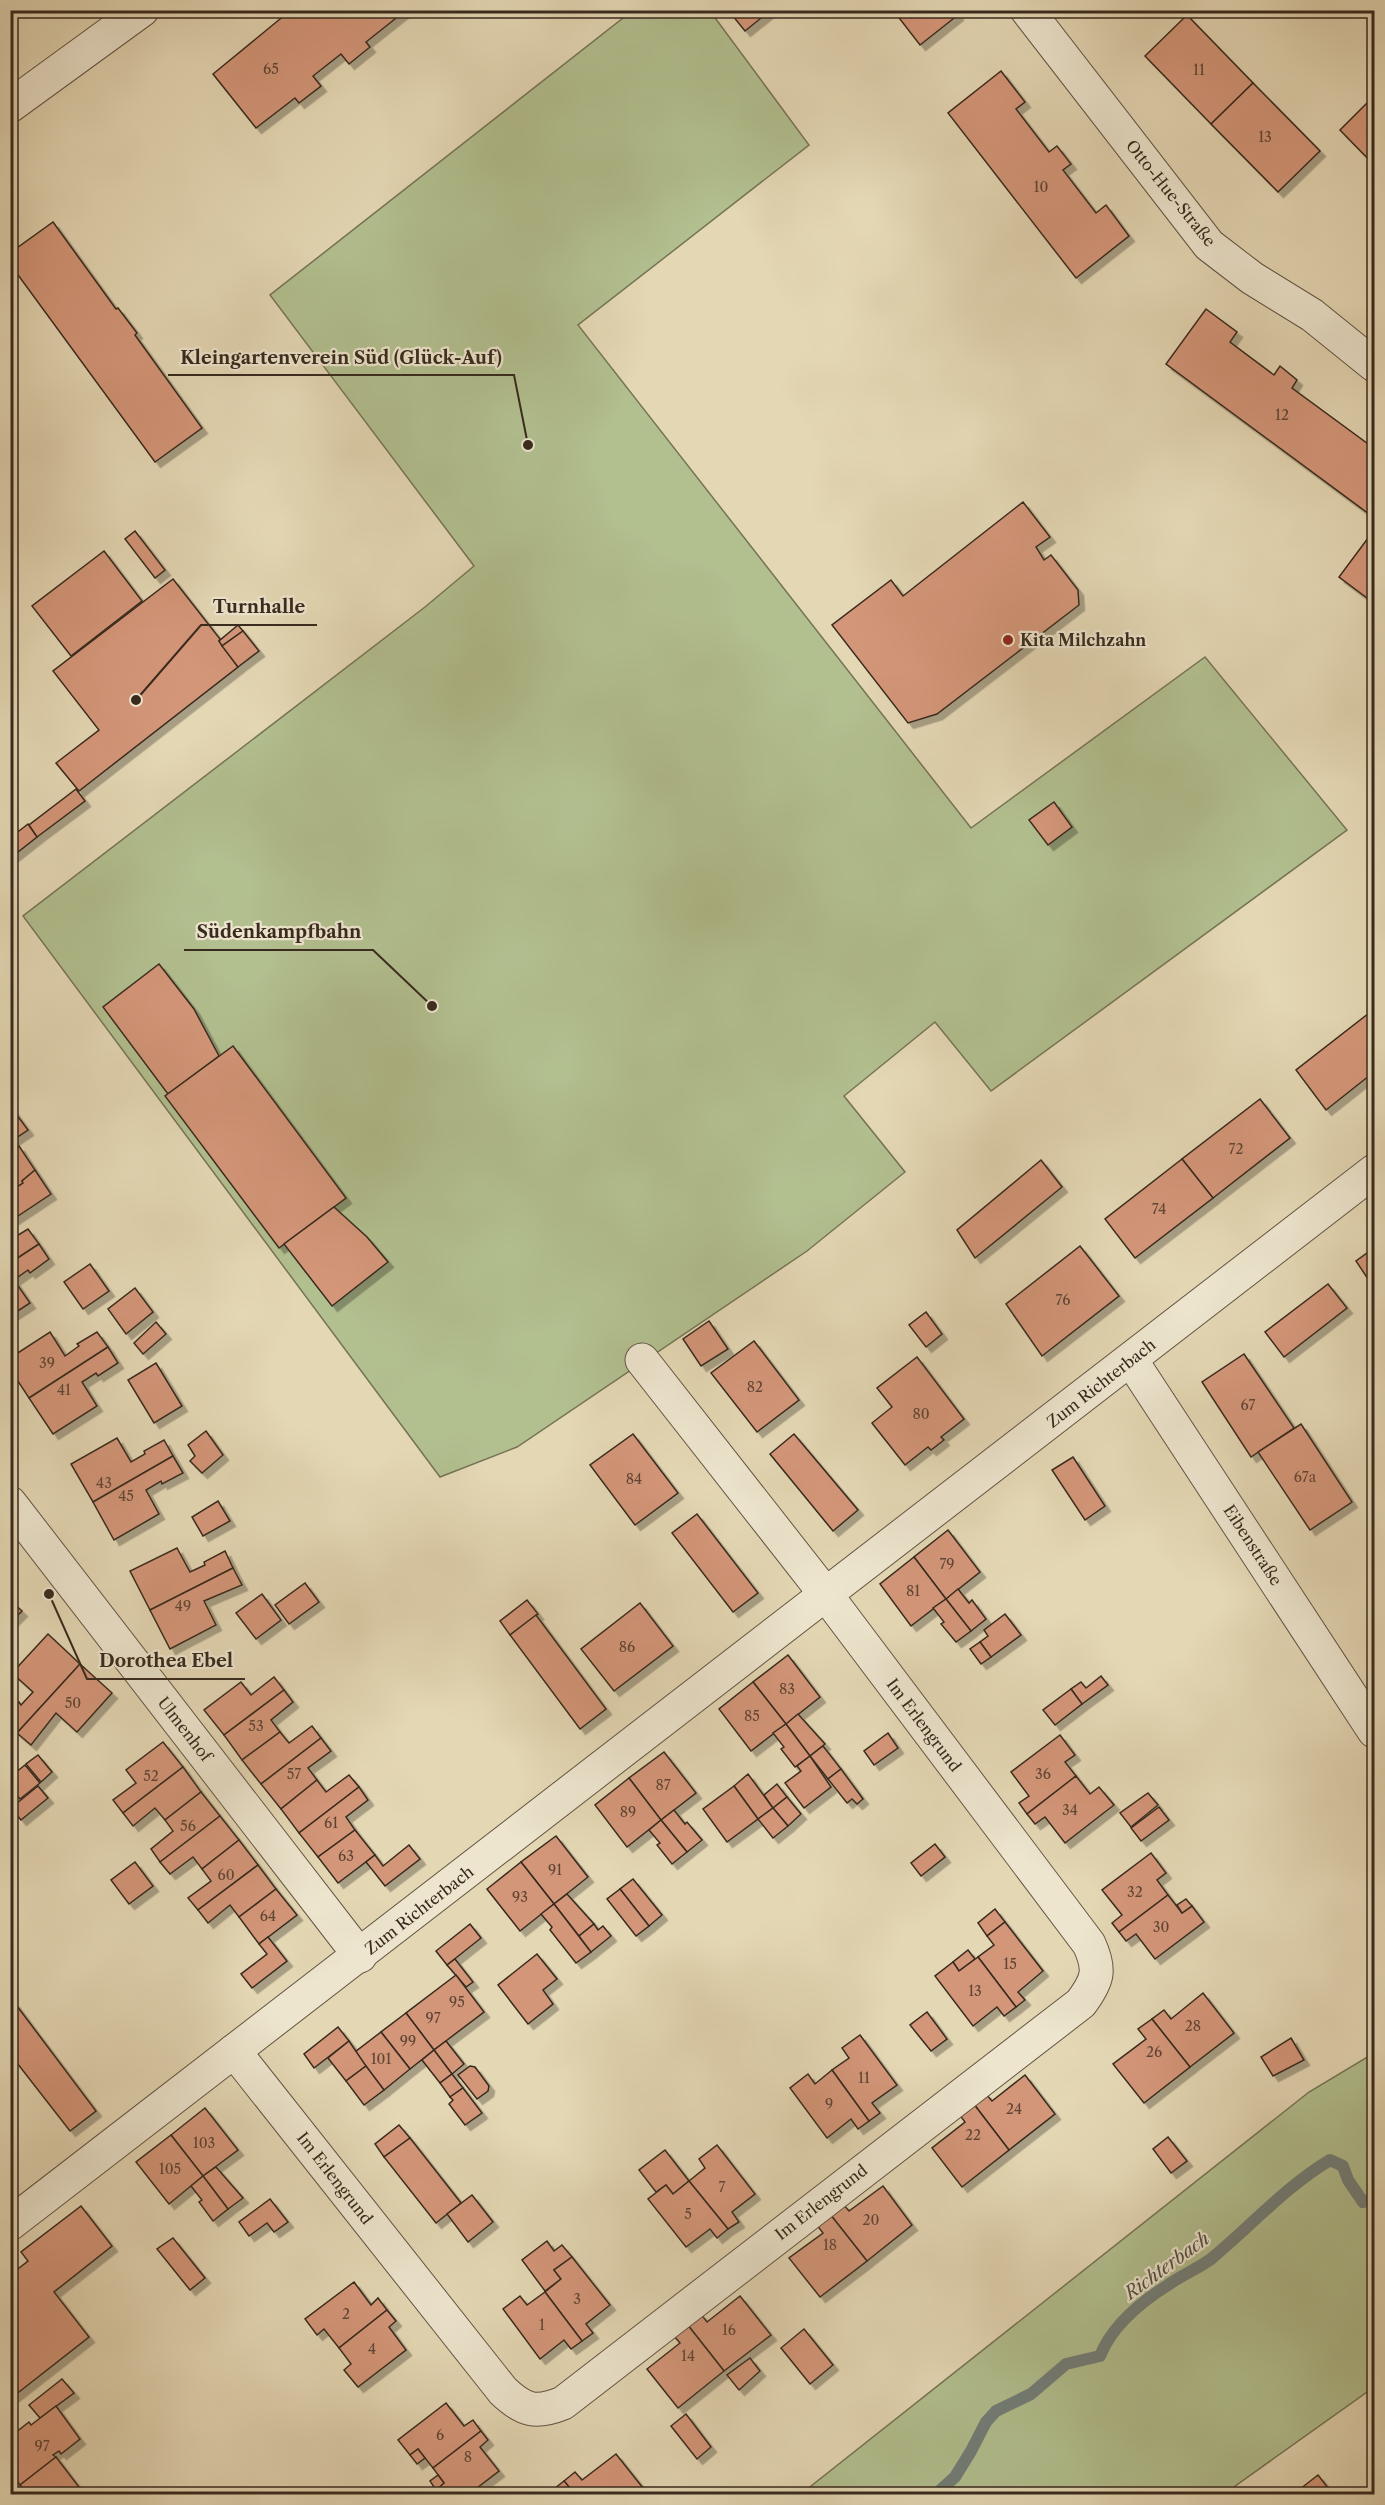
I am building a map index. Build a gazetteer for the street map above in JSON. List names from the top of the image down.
{
  "streets": {
    "street": [
      "Otto-Hue-Straße",
      "Zum Richterbach",
      "Eibenstraße",
      "Im Erlengrund",
      "Ulmenhof"
    ]
  },
  "crossings": [
    ["Zum Richterbach", "Eibenstraße"],
    ["Zum Richterbach", "Im Erlengrund"],
    ["Zum Richterbach", "Ulmenhof"]
  ],
  "water": ["Richterbach"],
  "places": [
    "Kleingartenverein Süd (Glück-Auf)",
    "Kita Milchzahn",
    "Turnhalle",
    "Südenkampfbahn",
    "Dorothea Ebel"
  ],
  "house_numbers": [
    "65",
    "11",
    "13",
    "10",
    "12",
    "72",
    "74",
    "76",
    "39",
    "82",
    "41",
    "67",
    "80",
    "67a",
    "84",
    "43",
    "45",
    "79",
    "81",
    "49",
    "86",
    "83",
    "50",
    "85",
    "53",
    "57",
    "36",
    "52",
    "87",
    "34",
    "89",
    "61",
    "56",
    "63",
    "91",
    "60",
    "32",
    "93",
    "64",
    "30",
    "15",
    "13",
    "95",
    "97",
    "28",
    "99",
    "26",
    "101",
    "11",
    "9",
    "24",
    "22",
    "103",
    "105",
    "7",
    "5",
    "20",
    "18",
    "3",
    "2",
    "1",
    "16",
    "4",
    "14",
    "6",
    "97",
    "8"
  ]
}
